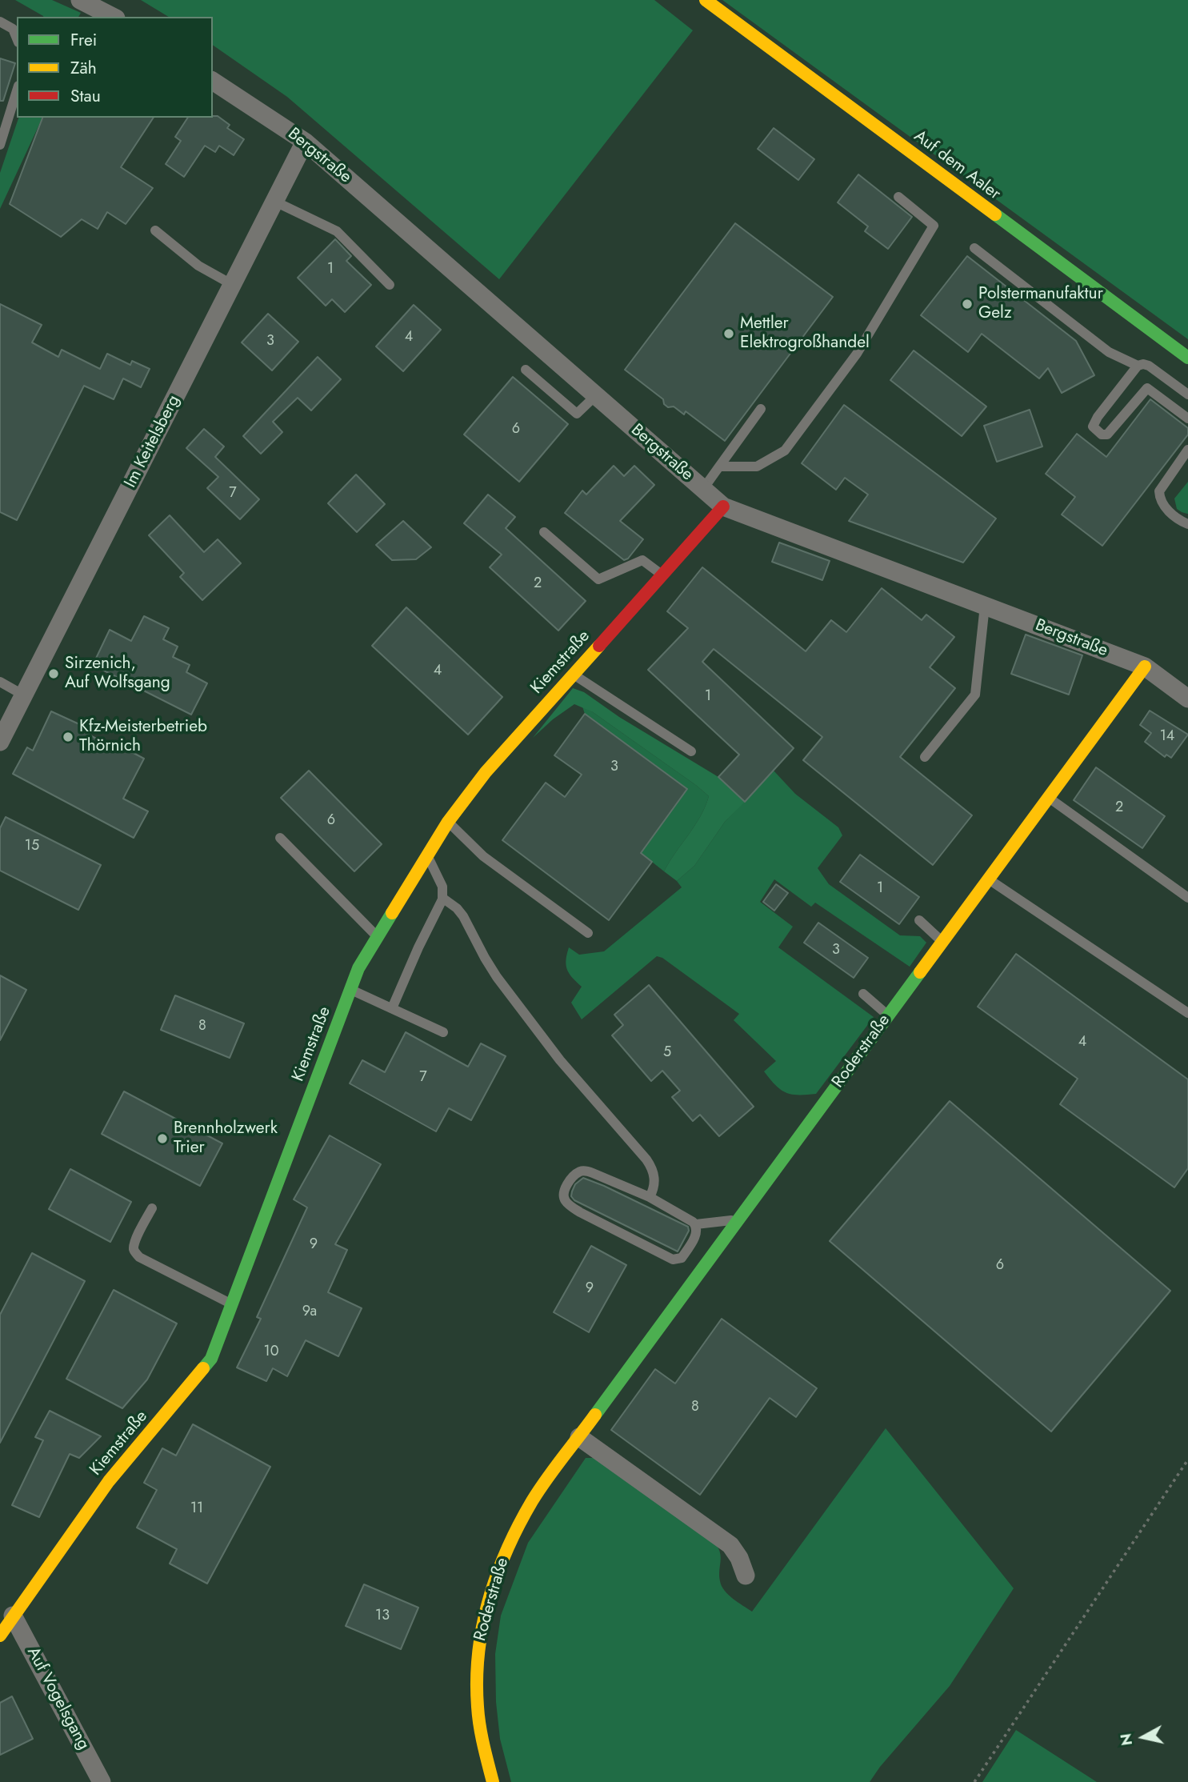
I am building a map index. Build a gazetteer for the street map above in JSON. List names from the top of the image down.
{
  "streets": {
    "street": [
      "Bergstraße",
      "Auf dem Aaler",
      "Im Keitelsberg",
      "Kiemstraße",
      "Roderstraße",
      "Auf Vogelsgang"
    ]
  },
  "crossings": [
    ["Bergstraße", "Im Keitelsberg"],
    ["Bergstraße", "Kiemstraße"],
    ["Bergstraße", "Roderstraße"],
    ["Kiemstraße", "Auf Vogelsgang"]
  ],
  "places": [
    "Polstermanufaktur Gelz",
    "Mettler Elektrogroßhandel",
    "Sirzenich, Auf Wolfsgang",
    "Kfz-Meisterbetrieb Thörnich",
    "Brennholzwerk Trier"
  ],
  "house_numbers": [
    "1",
    "4",
    "3",
    "6",
    "7",
    "2",
    "4",
    "1",
    "14",
    "3",
    "2",
    "6",
    "15",
    "1",
    "3",
    "8",
    "4",
    "5",
    "7",
    "9",
    "6",
    "9",
    "9a",
    "10",
    "8",
    "11",
    "13"
  ],
  "legend": ["Frei", "Zäh", "Stau"],
  "north": "left"
}
